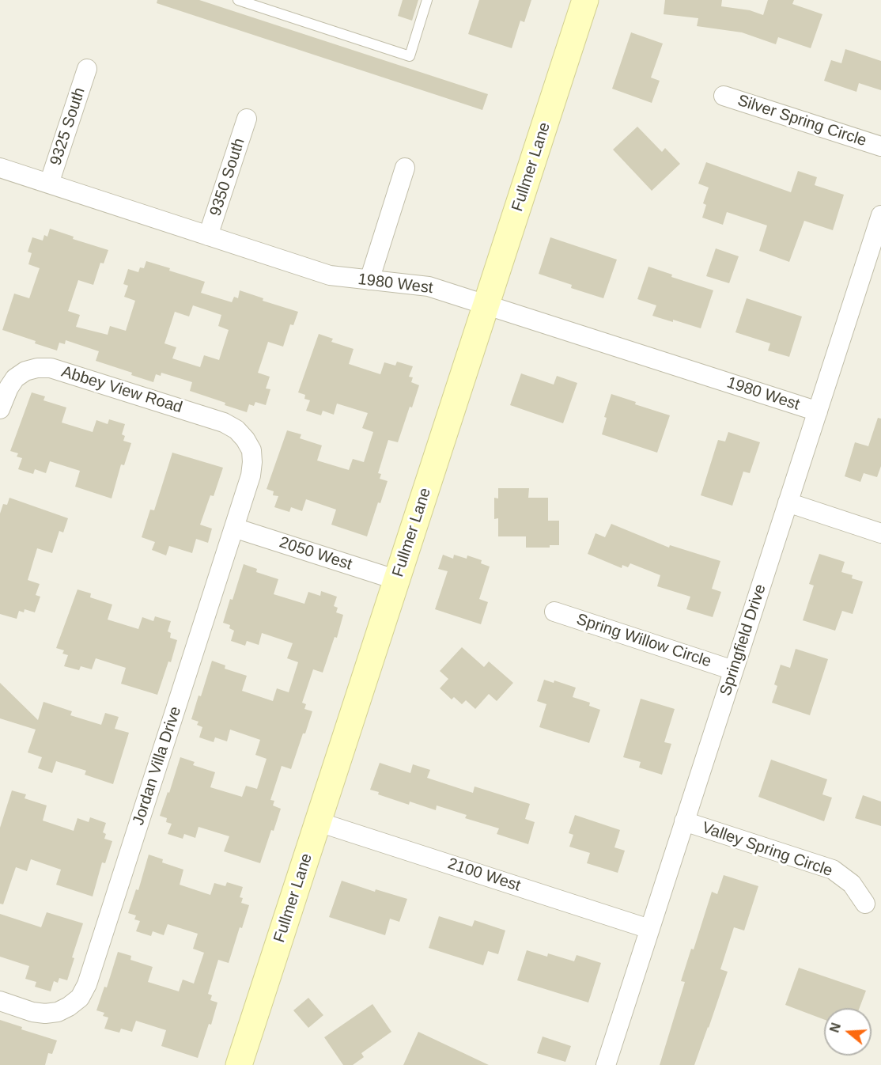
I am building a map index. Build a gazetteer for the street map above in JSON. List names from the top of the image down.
{
  "streets": {
    "street": [
      "Silver Spring Circle",
      "9325 South",
      "Fullmer Lane",
      "9350 South",
      "1980 West",
      "Abbey View Road",
      "2050 West",
      "Springfield Drive",
      "Spring Willow Circle",
      "Jordan Villa Drive",
      "Valley Spring Circle",
      "2100 West"
    ]
  },
  "crossings": [
    ["9325 South", "1980 West"],
    ["Fullmer Lane", "1980 West"],
    ["Fullmer Lane", "2050 West"],
    ["Fullmer Lane", "2100 West"],
    ["9350 South", "1980 West"],
    ["1980 West", "Springfield Drive"],
    ["Abbey View Road", "Jordan Villa Drive"],
    ["2050 West", "Jordan Villa Drive"],
    ["Springfield Drive", "Spring Willow Circle"],
    ["Springfield Drive", "Valley Spring Circle"],
    ["Springfield Drive", "2100 West"]
  ],
  "north": "left"
}
